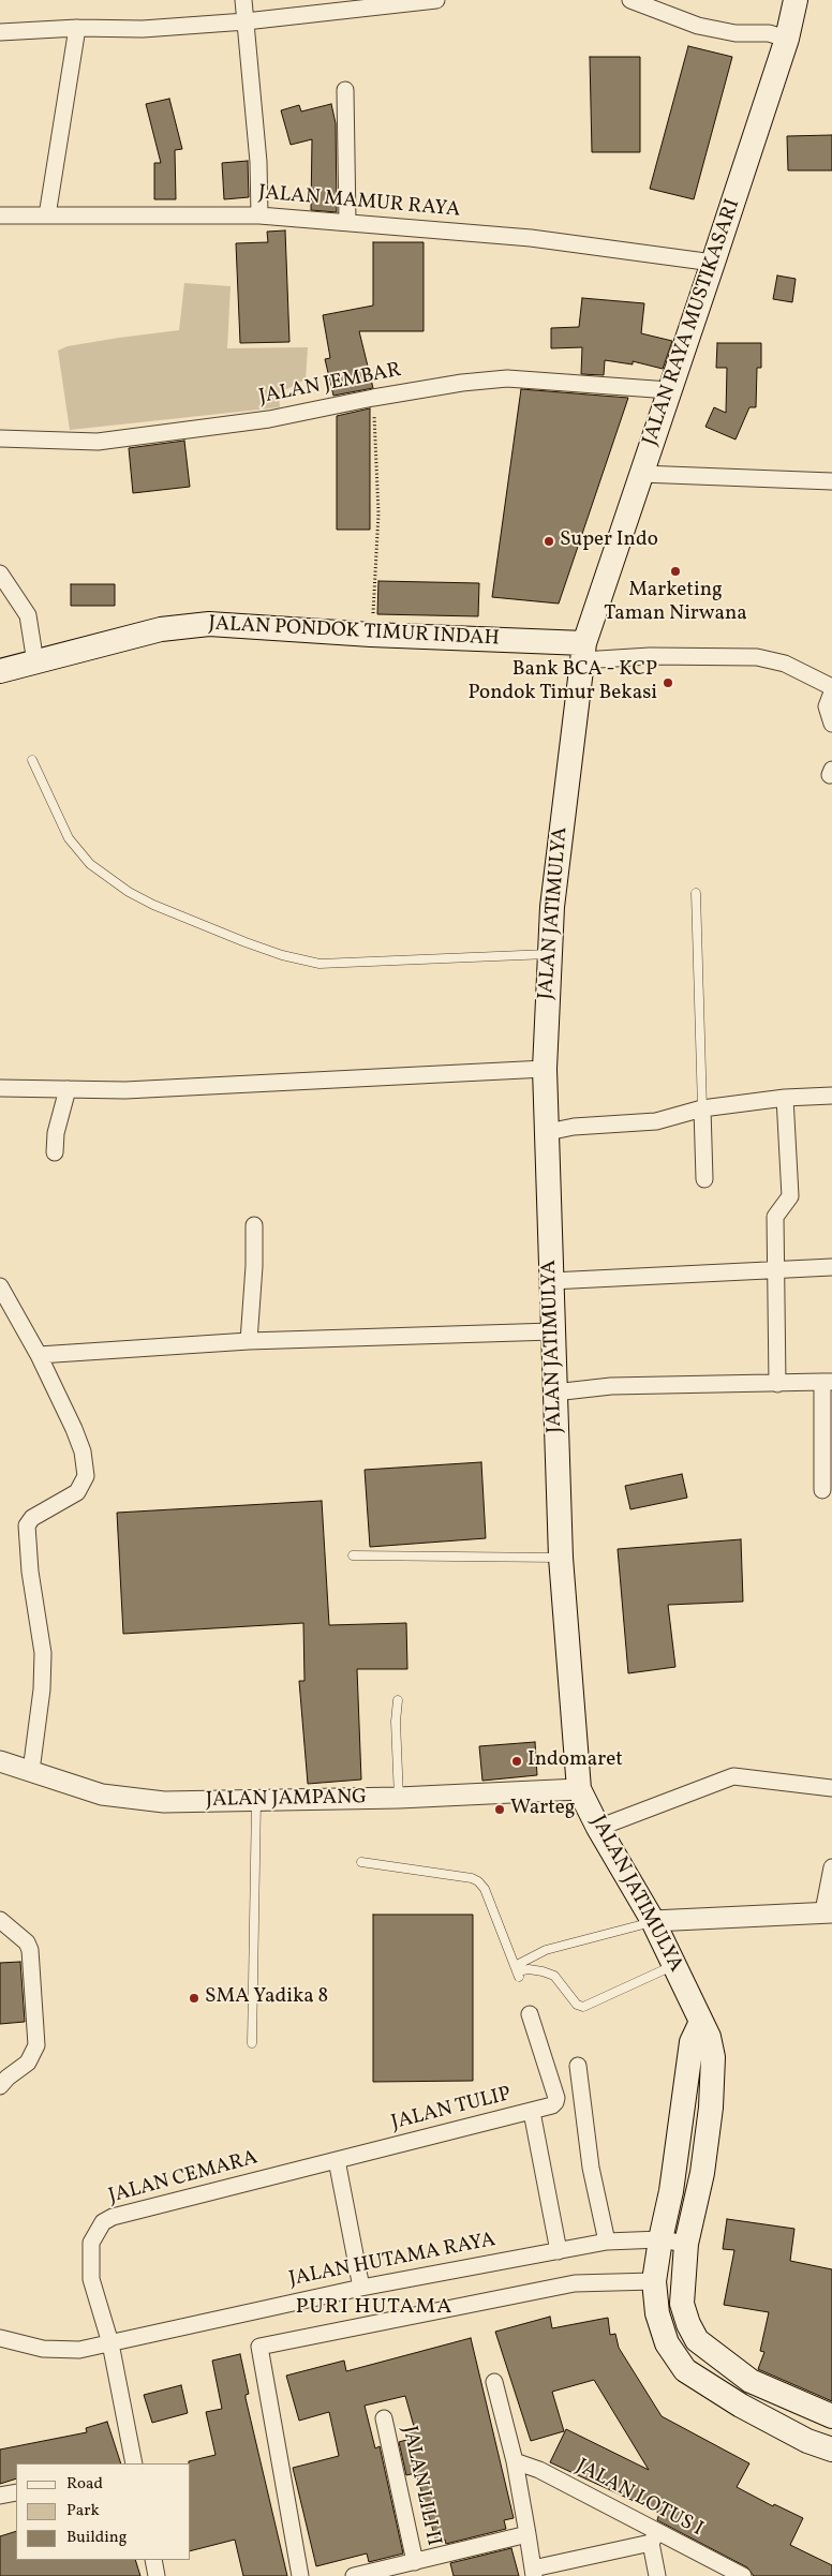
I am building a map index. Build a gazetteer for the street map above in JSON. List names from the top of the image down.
{
  "streets": {
    "main road": ["JALAN RAYA MUSTIKASARI", "JALAN PONDOK TIMUR INDAH", "JALAN JATIMULYA"],
    "street": [
      "JALAN MAMUR RAYA",
      "JALAN JEMBAR",
      "JALAN JAMPANG",
      "JALAN TULIP",
      "JALAN CEMARA",
      "JALAN HUTAMA RAYA",
      "JALAN LILI II",
      "JALAN LOTUS I"
    ]
  },
  "crossings": [
    ["JALAN MAMUR RAYA", "JALAN RAYA MUSTIKASARI"],
    ["JALAN RAYA MUSTIKASARI", "JALAN JEMBAR"],
    ["JALAN RAYA MUSTIKASARI", "JALAN PONDOK TIMUR INDAH"],
    ["JALAN RAYA MUSTIKASARI", "JALAN JATIMULYA"],
    ["JALAN PONDOK TIMUR INDAH", "JALAN JATIMULYA"],
    ["JALAN JATIMULYA", "JALAN JAMPANG"],
    ["JALAN JATIMULYA", "JALAN HUTAMA RAYA"],
    ["JALAN TULIP", "JALAN CEMARA"],
    ["JALAN TULIP", "JALAN HUTAMA RAYA"],
    ["JALAN CEMARA", "JALAN HUTAMA RAYA"]
  ],
  "districts": ["PURI HUTAMA"],
  "places": [
    "Super Indo",
    "Marketing Taman Nirwana",
    "Bank BCA - KCP Pondok Timur Bekasi",
    "Indomaret",
    "Warteg",
    "SMA Yadika 8"
  ],
  "legend": ["Road", "Park", "Building"]
}
